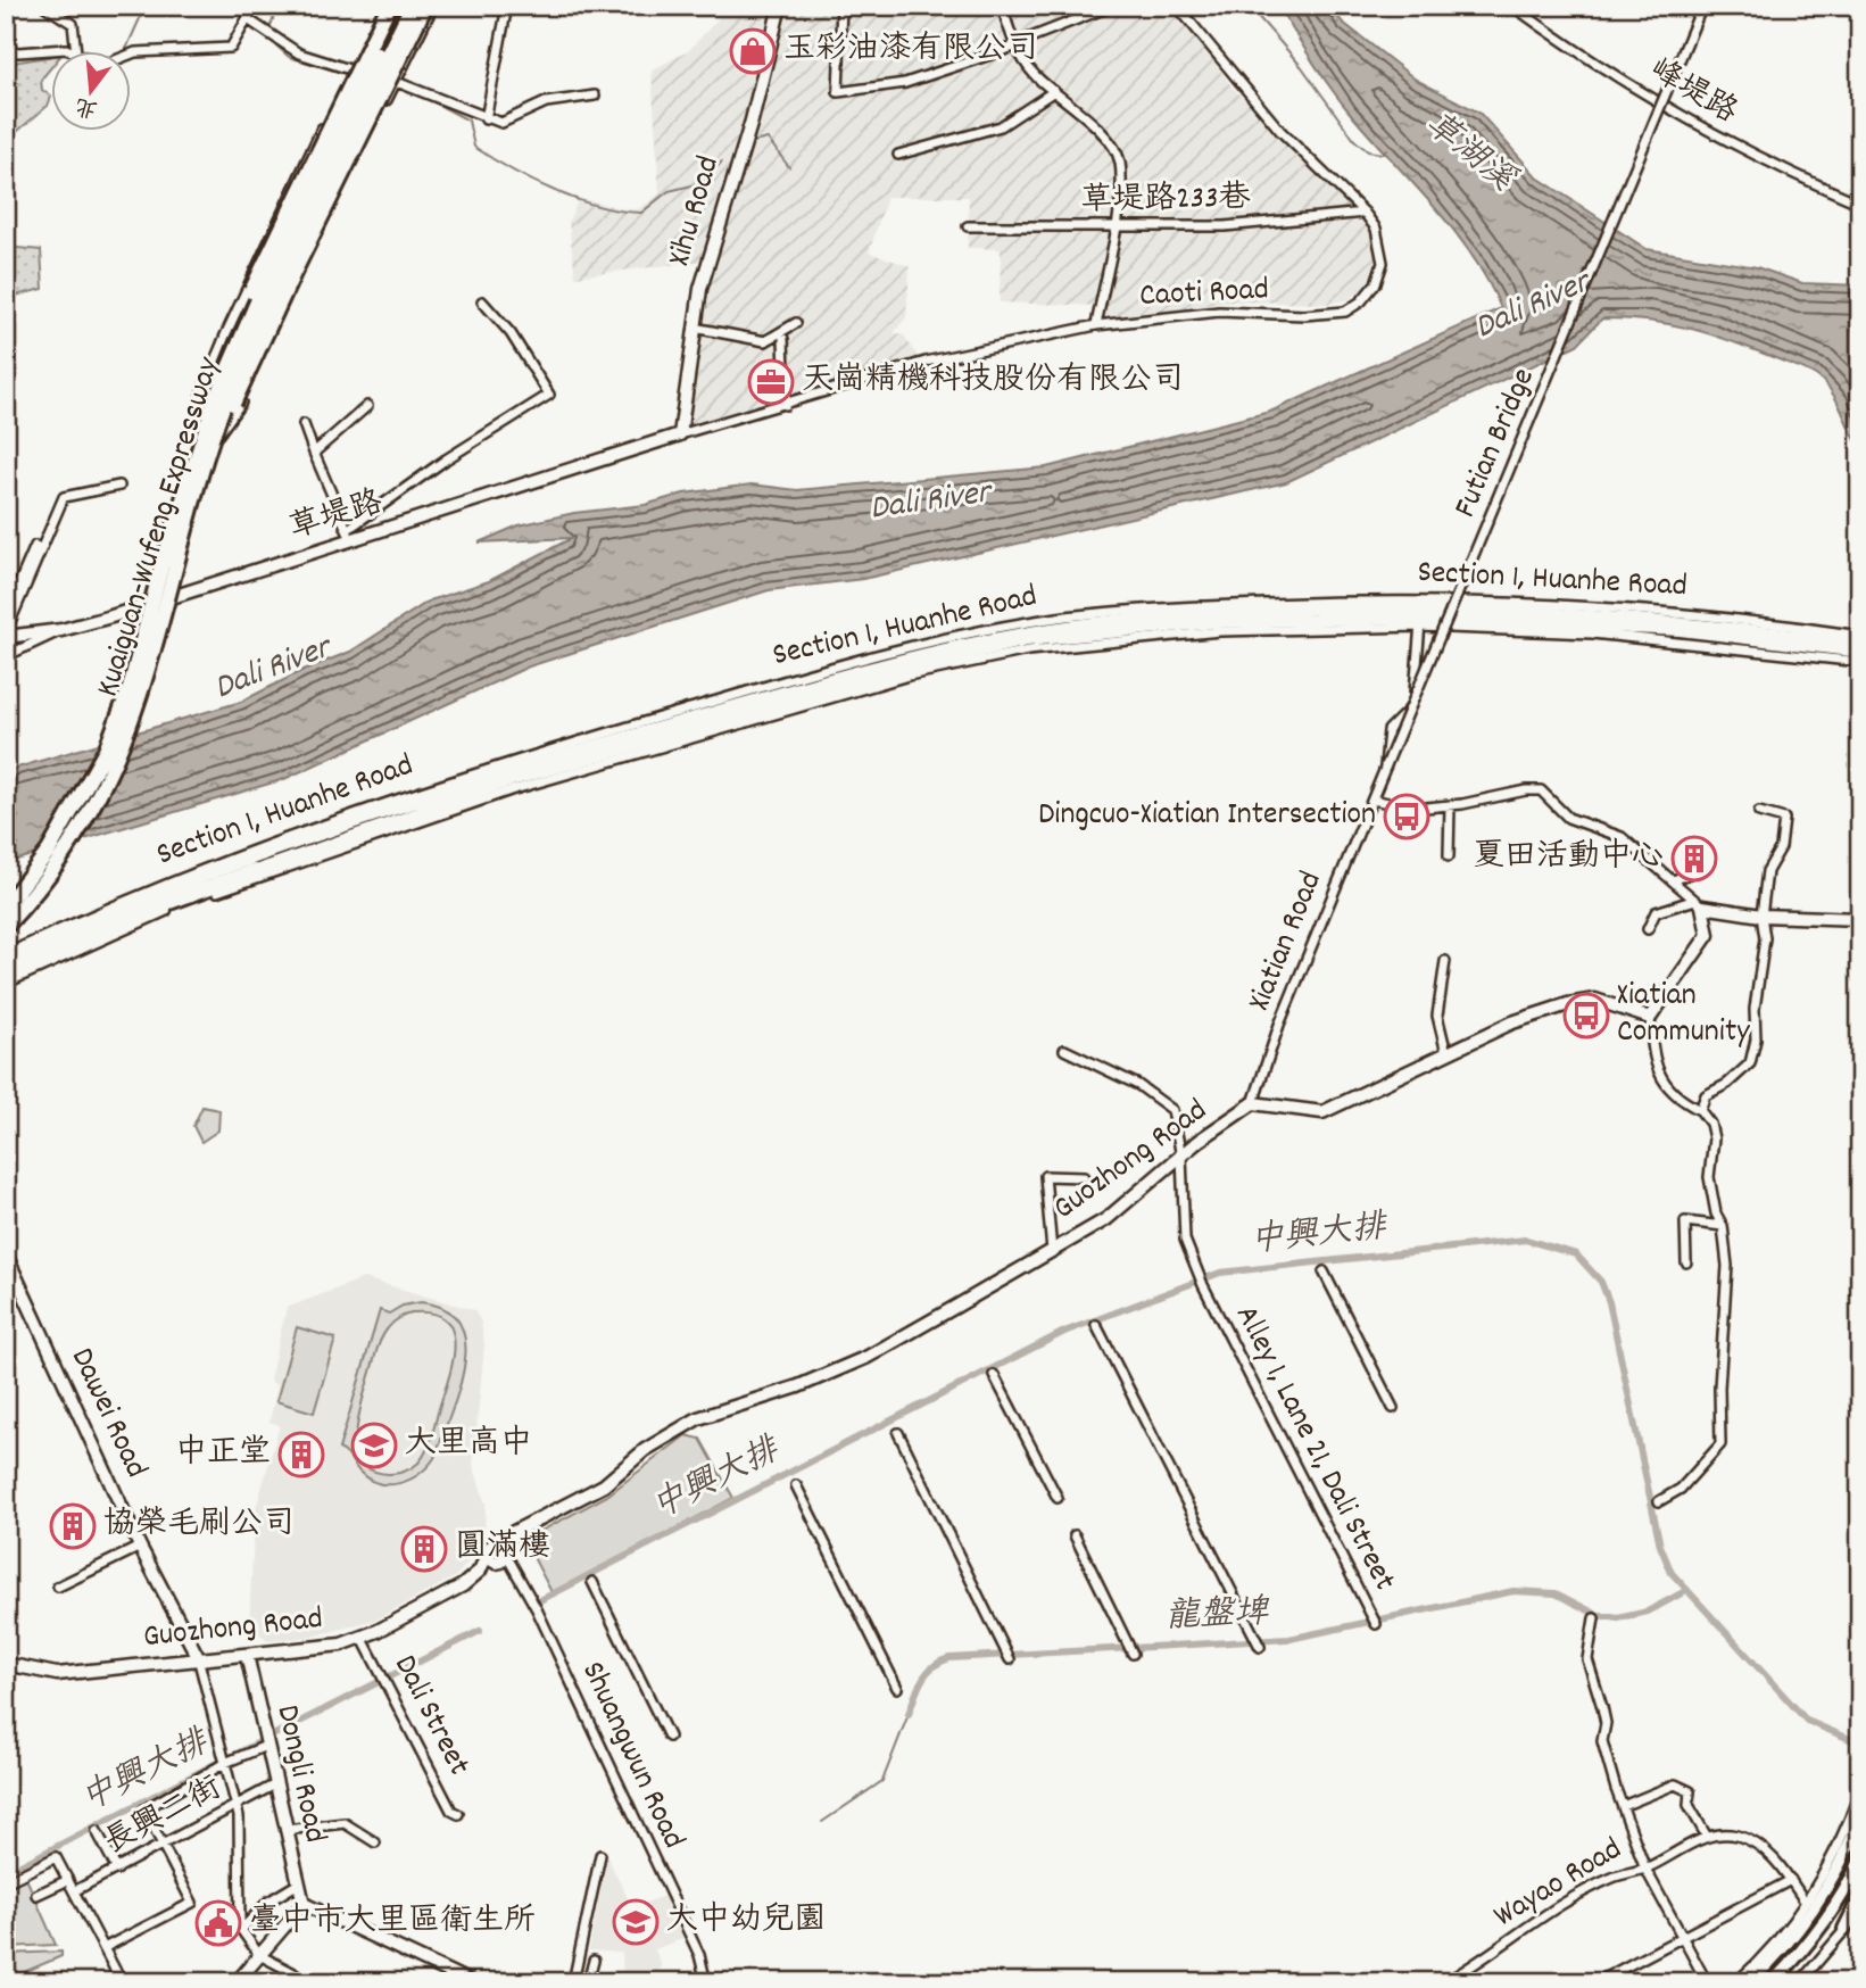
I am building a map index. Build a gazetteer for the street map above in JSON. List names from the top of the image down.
{
  "streets": {
    "highway": ["Kuaiguan-Wufeng Expressway"],
    "street": [
      "峰堤路",
      "草堤路233巷",
      "Xihu Road",
      "Caoti Road",
      "Futian Bridge",
      "草堤路",
      "Section 1, Huanhe Road",
      "Xiatian Road",
      "Guozhong Road",
      "Dawei Road",
      "Alley 1, Lane 21, Dali Street",
      "Dali Street",
      "Shuangwun Road",
      "Dongli Road",
      "長興二街",
      "Wayao Road"
    ]
  },
  "crossings": [
    ["草堤路233巷", "Caoti Road"],
    ["Xihu Road", "Caoti Road"],
    ["Xihu Road", "草堤路"],
    ["Caoti Road", "草堤路"],
    ["Futian Bridge", "Xiatian Road"],
    ["Xiatian Road", "Guozhong Road"],
    ["Guozhong Road", "Dawei Road"],
    ["Guozhong Road", "Alley 1, Lane 21, Dali Street"],
    ["Guozhong Road", "Dali Street"],
    ["Guozhong Road", "Shuangwun Road"],
    ["Guozhong Road", "Dongli Road"],
    ["Dawei Road", "長興二街"],
    ["Dongli Road", "長興二街"]
  ],
  "water": [
    "草湖溪",
    "Dali River",
    "中興大排",
    "龍盤埤"
  ],
  "places": {
    "shop": ["玉彩油漆有限公司"],
    "office": ["天崗精機科技股份有限公司"],
    "bus stop": ["Dingcuo-Xiatian Intersection", "Xiatian Community"],
    "building": [
      "夏田活動中心",
      "中正堂",
      "協榮毛刷公司",
      "圓滿樓"
    ],
    "school or university": ["大里高中", "大中幼兒園"],
    "public building": ["臺中市大里區衛生所"]
  },
  "north": "bottom"
}
